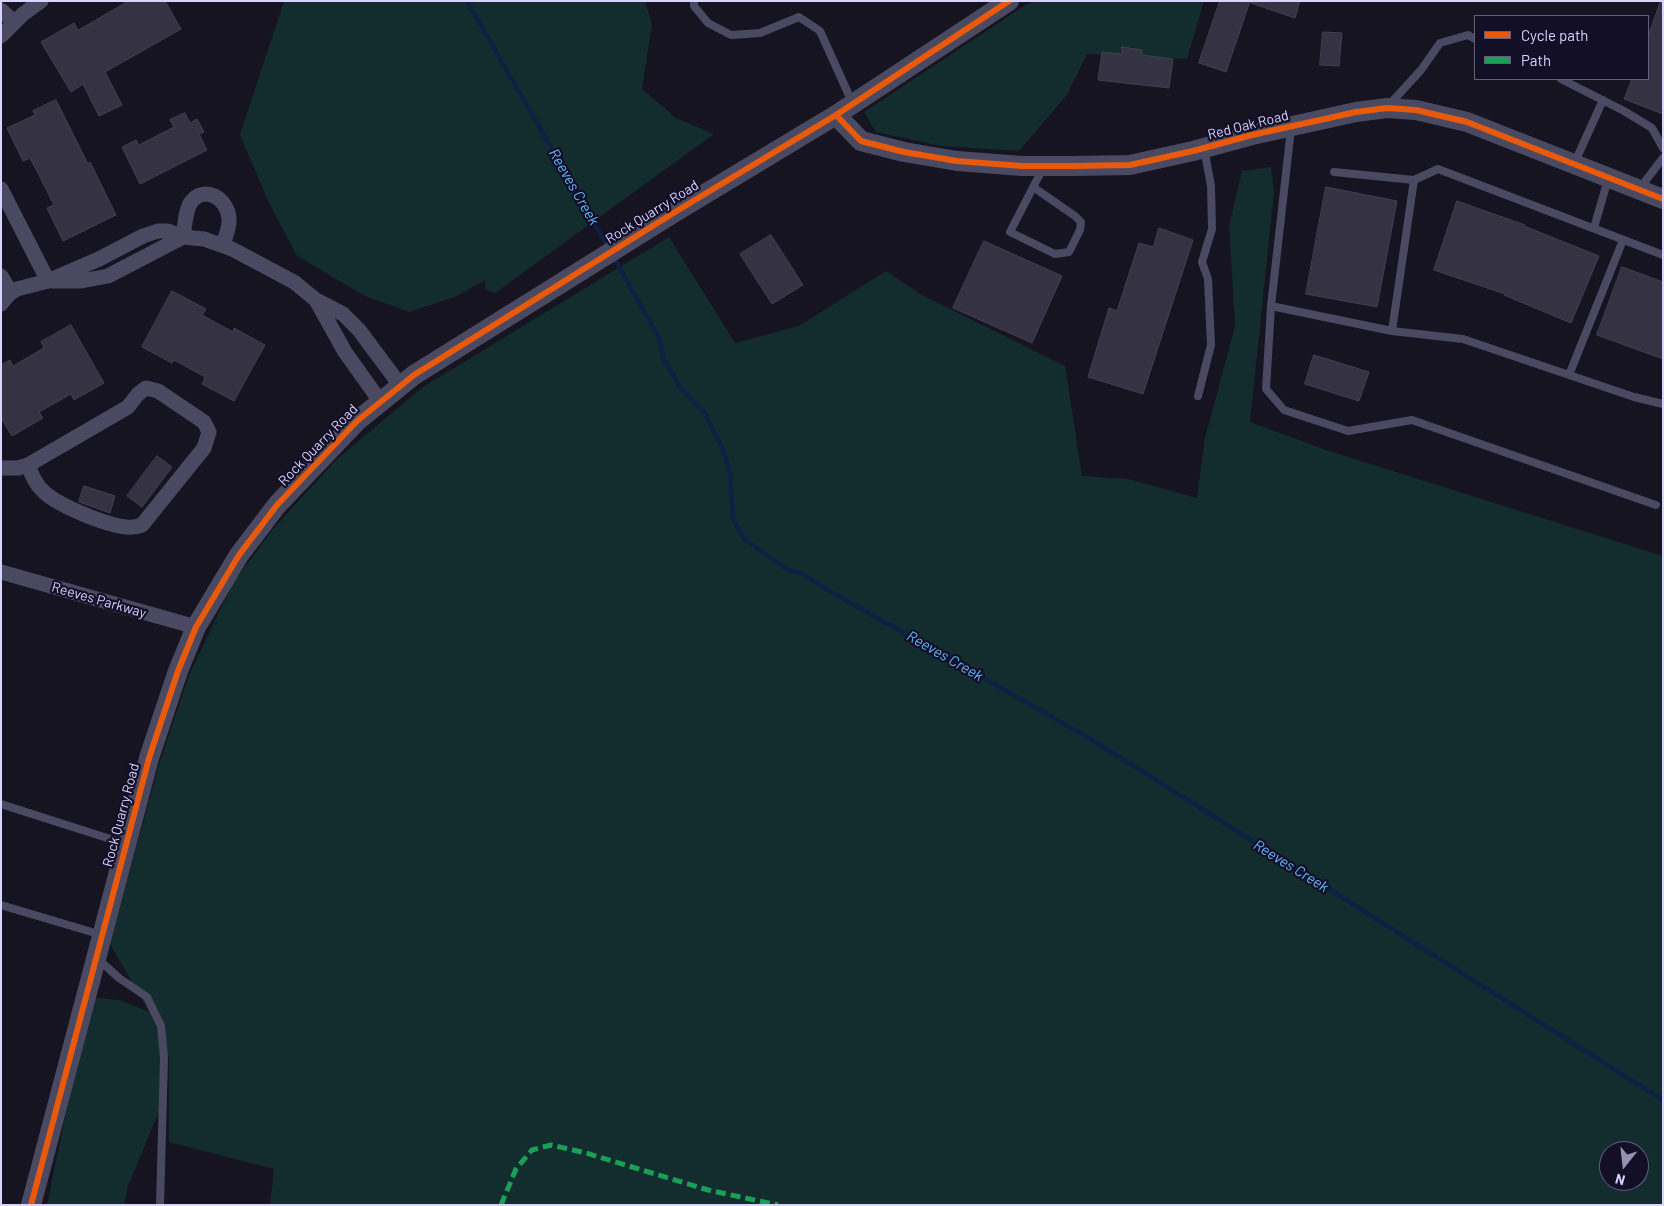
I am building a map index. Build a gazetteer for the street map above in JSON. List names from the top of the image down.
{
  "streets": {
    "street": ["Red Oak Road", "Rock Quarry Road", "Reeves Parkway"]
  },
  "crossings": [
    ["Red Oak Road", "Rock Quarry Road"],
    ["Rock Quarry Road", "Reeves Parkway"]
  ],
  "water": ["Reeves Creek"],
  "legend": ["Cycle path", "Path"],
  "north": "bottom"
}
